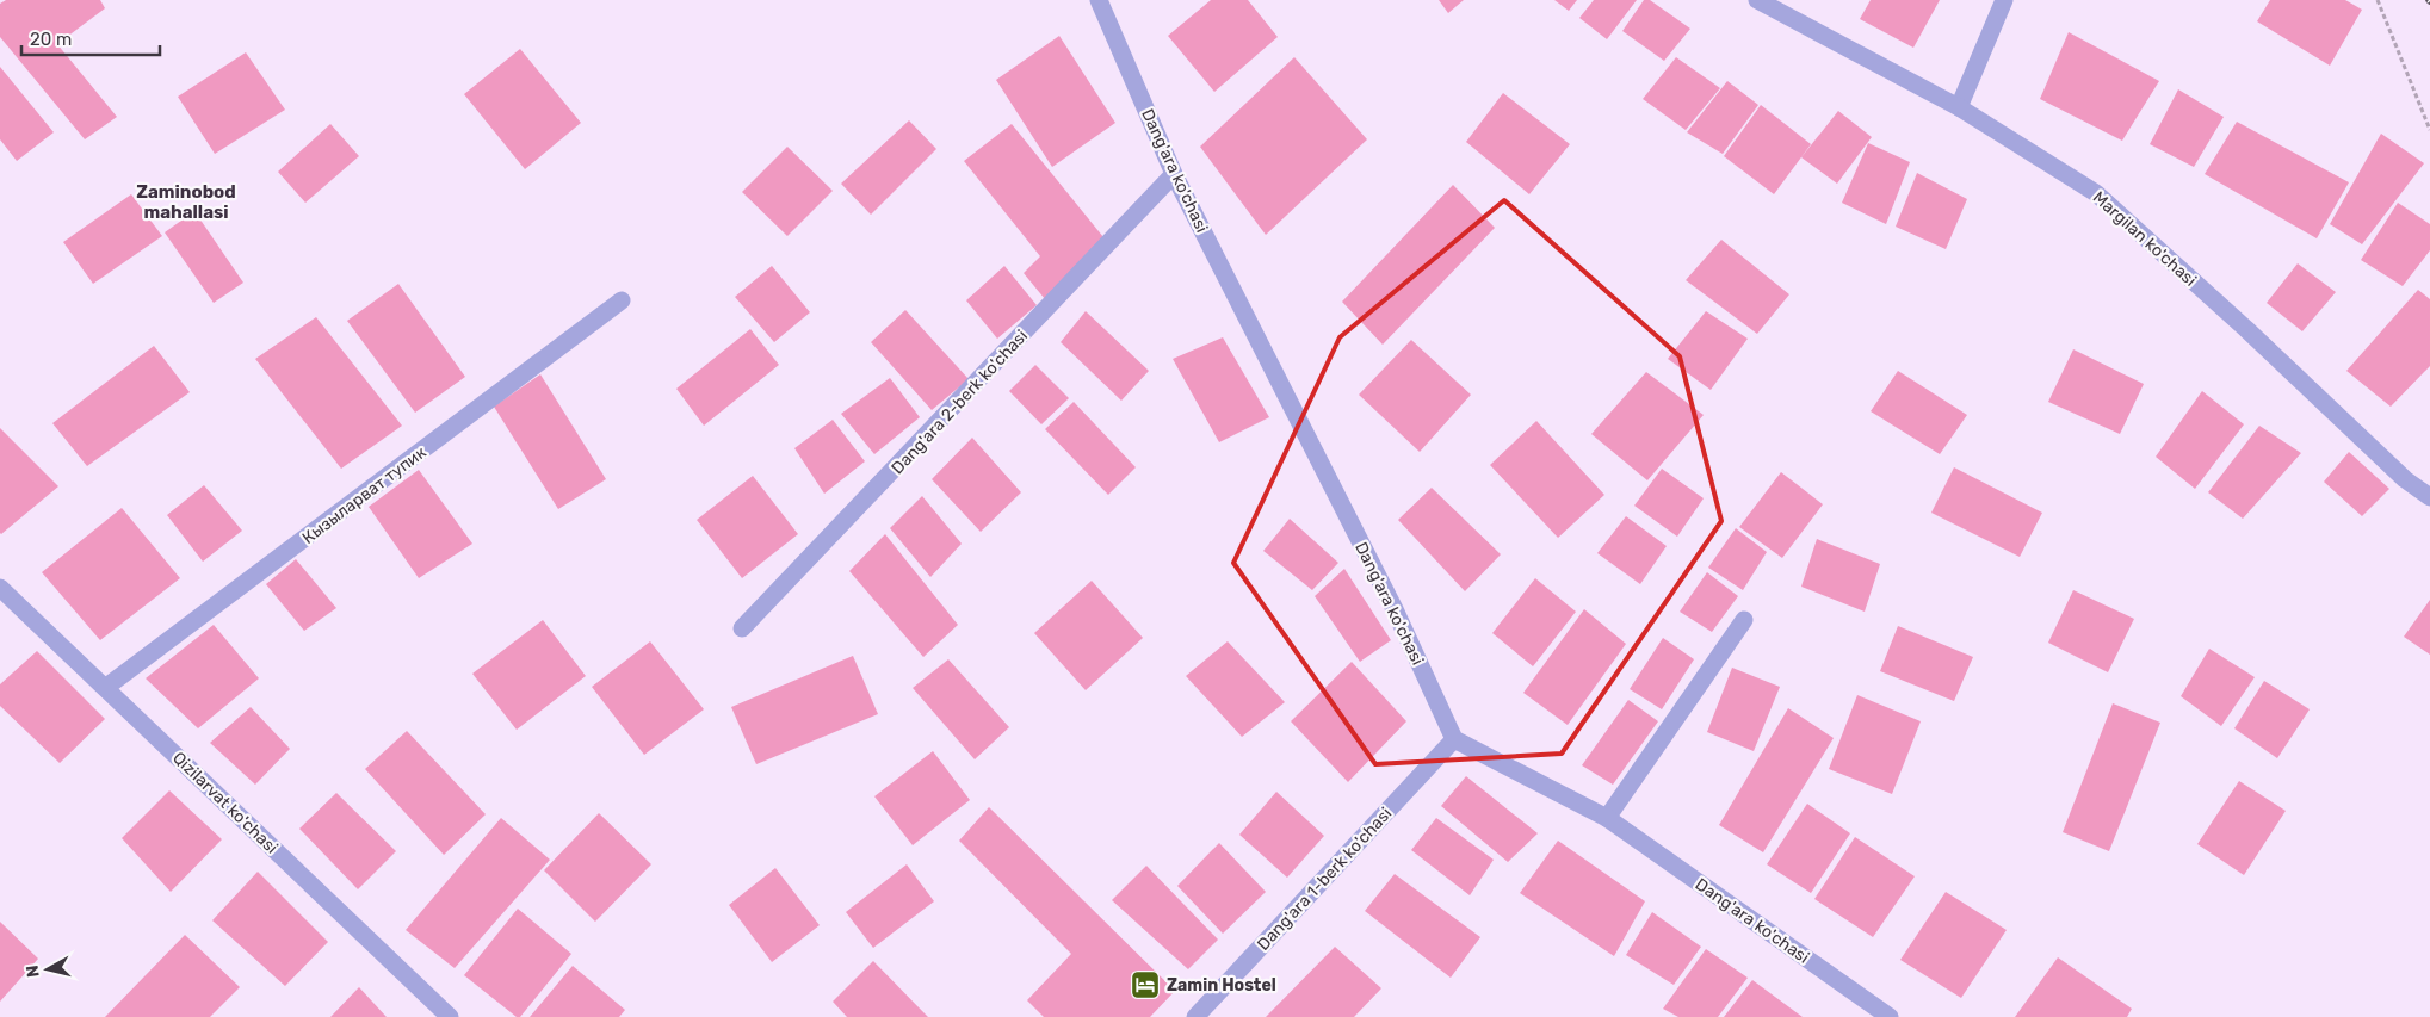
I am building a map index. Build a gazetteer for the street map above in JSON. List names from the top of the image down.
{
  "streets": {
    "street": [
      "Dang'ara ko'chasi",
      "Margilan ko'chasi",
      "Dang'ara 2-berk ko'chasi",
      "Кызыларват тупик",
      "Qizilarvat ko'chasi",
      "Dang'ara 1-berk ko'chasi"
    ]
  },
  "crossings": [
    ["Dang'ara ko'chasi", "Dang'ara 2-berk ko'chasi"],
    ["Dang'ara ko'chasi", "Dang'ara 1-berk ko'chasi"],
    ["Кызыларват тупик", "Qizilarvat ko'chasi"]
  ],
  "districts": ["Zaminobod mahallasi"],
  "places": {
    "hotel": ["Zamin Hostel"]
  },
  "scale_bar": "20 m",
  "north": "left"
}
